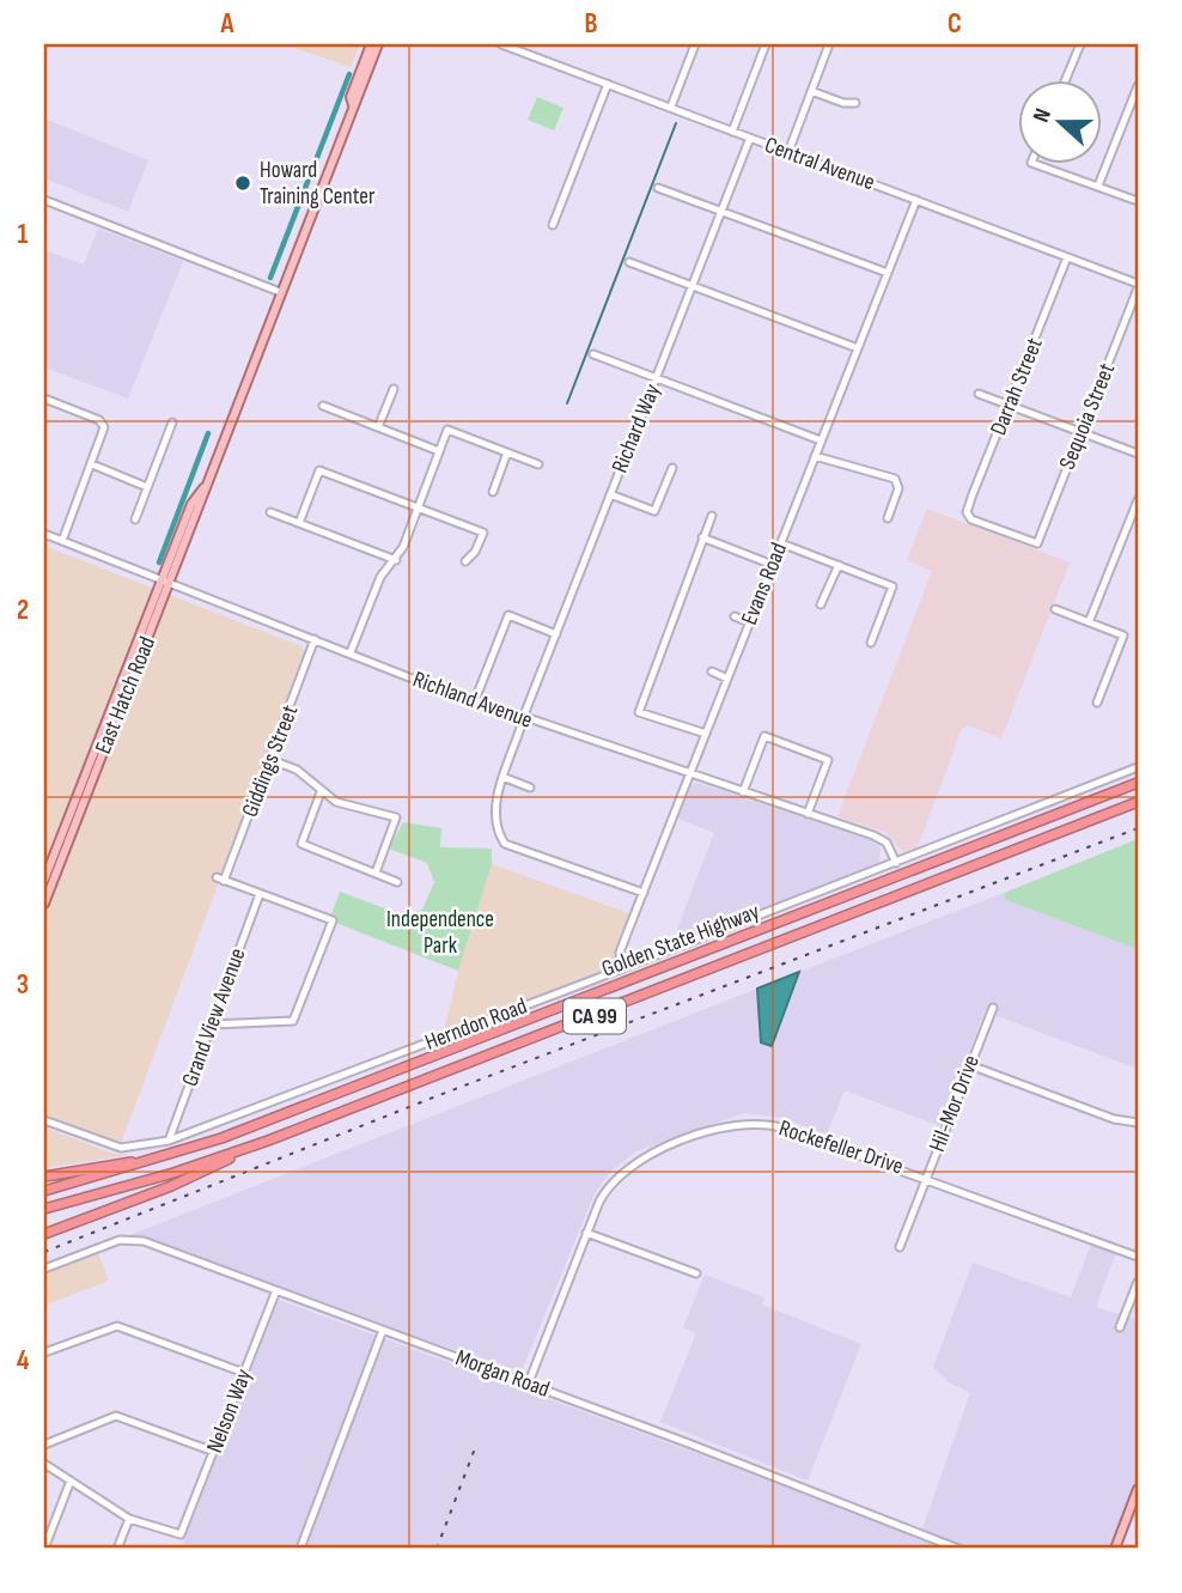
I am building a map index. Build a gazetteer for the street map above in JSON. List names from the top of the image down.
{
  "streets": {
    "highway": ["Golden State Highway", "CA 99"],
    "main road": ["East Hatch Road"],
    "street": [
      "Central Avenue",
      "Darrah Street",
      "Sequoia Street",
      "Richard Way",
      "Evans Road",
      "Richland Avenue",
      "Giddings Street",
      "Grand View Avenue",
      "Herndon Road",
      "Hil-Mor Drive",
      "Rockefeller Drive",
      "Morgan Road",
      "Nelson Way"
    ]
  },
  "crossings": [
    ["Central Avenue", "Darrah Street"],
    ["Central Avenue", "Sequoia Street"],
    ["Central Avenue", "Richard Way"],
    ["Central Avenue", "Evans Road"],
    ["Darrah Street", "Sequoia Street"],
    ["Richard Way", "Evans Road"],
    ["Richard Way", "Richland Avenue"],
    ["Evans Road", "Richland Avenue"],
    ["Evans Road", "Herndon Road"],
    ["East Hatch Road", "Richland Avenue"],
    ["Richland Avenue", "Giddings Street"],
    ["Richland Avenue", "Herndon Road"],
    ["Giddings Street", "Grand View Avenue"],
    ["Grand View Avenue", "Herndon Road"],
    ["Hil-Mor Drive", "Rockefeller Drive"],
    ["Rockefeller Drive", "Morgan Road"],
    ["Morgan Road", "Nelson Way"]
  ],
  "parks": ["Independence Park"],
  "places": ["Howard Training Center"],
  "north": "left",
  "grid": {
    "columns": ["A", "B", "C"],
    "rows": [
      "1",
      "2",
      "3",
      "4"
    ]
  }
}
